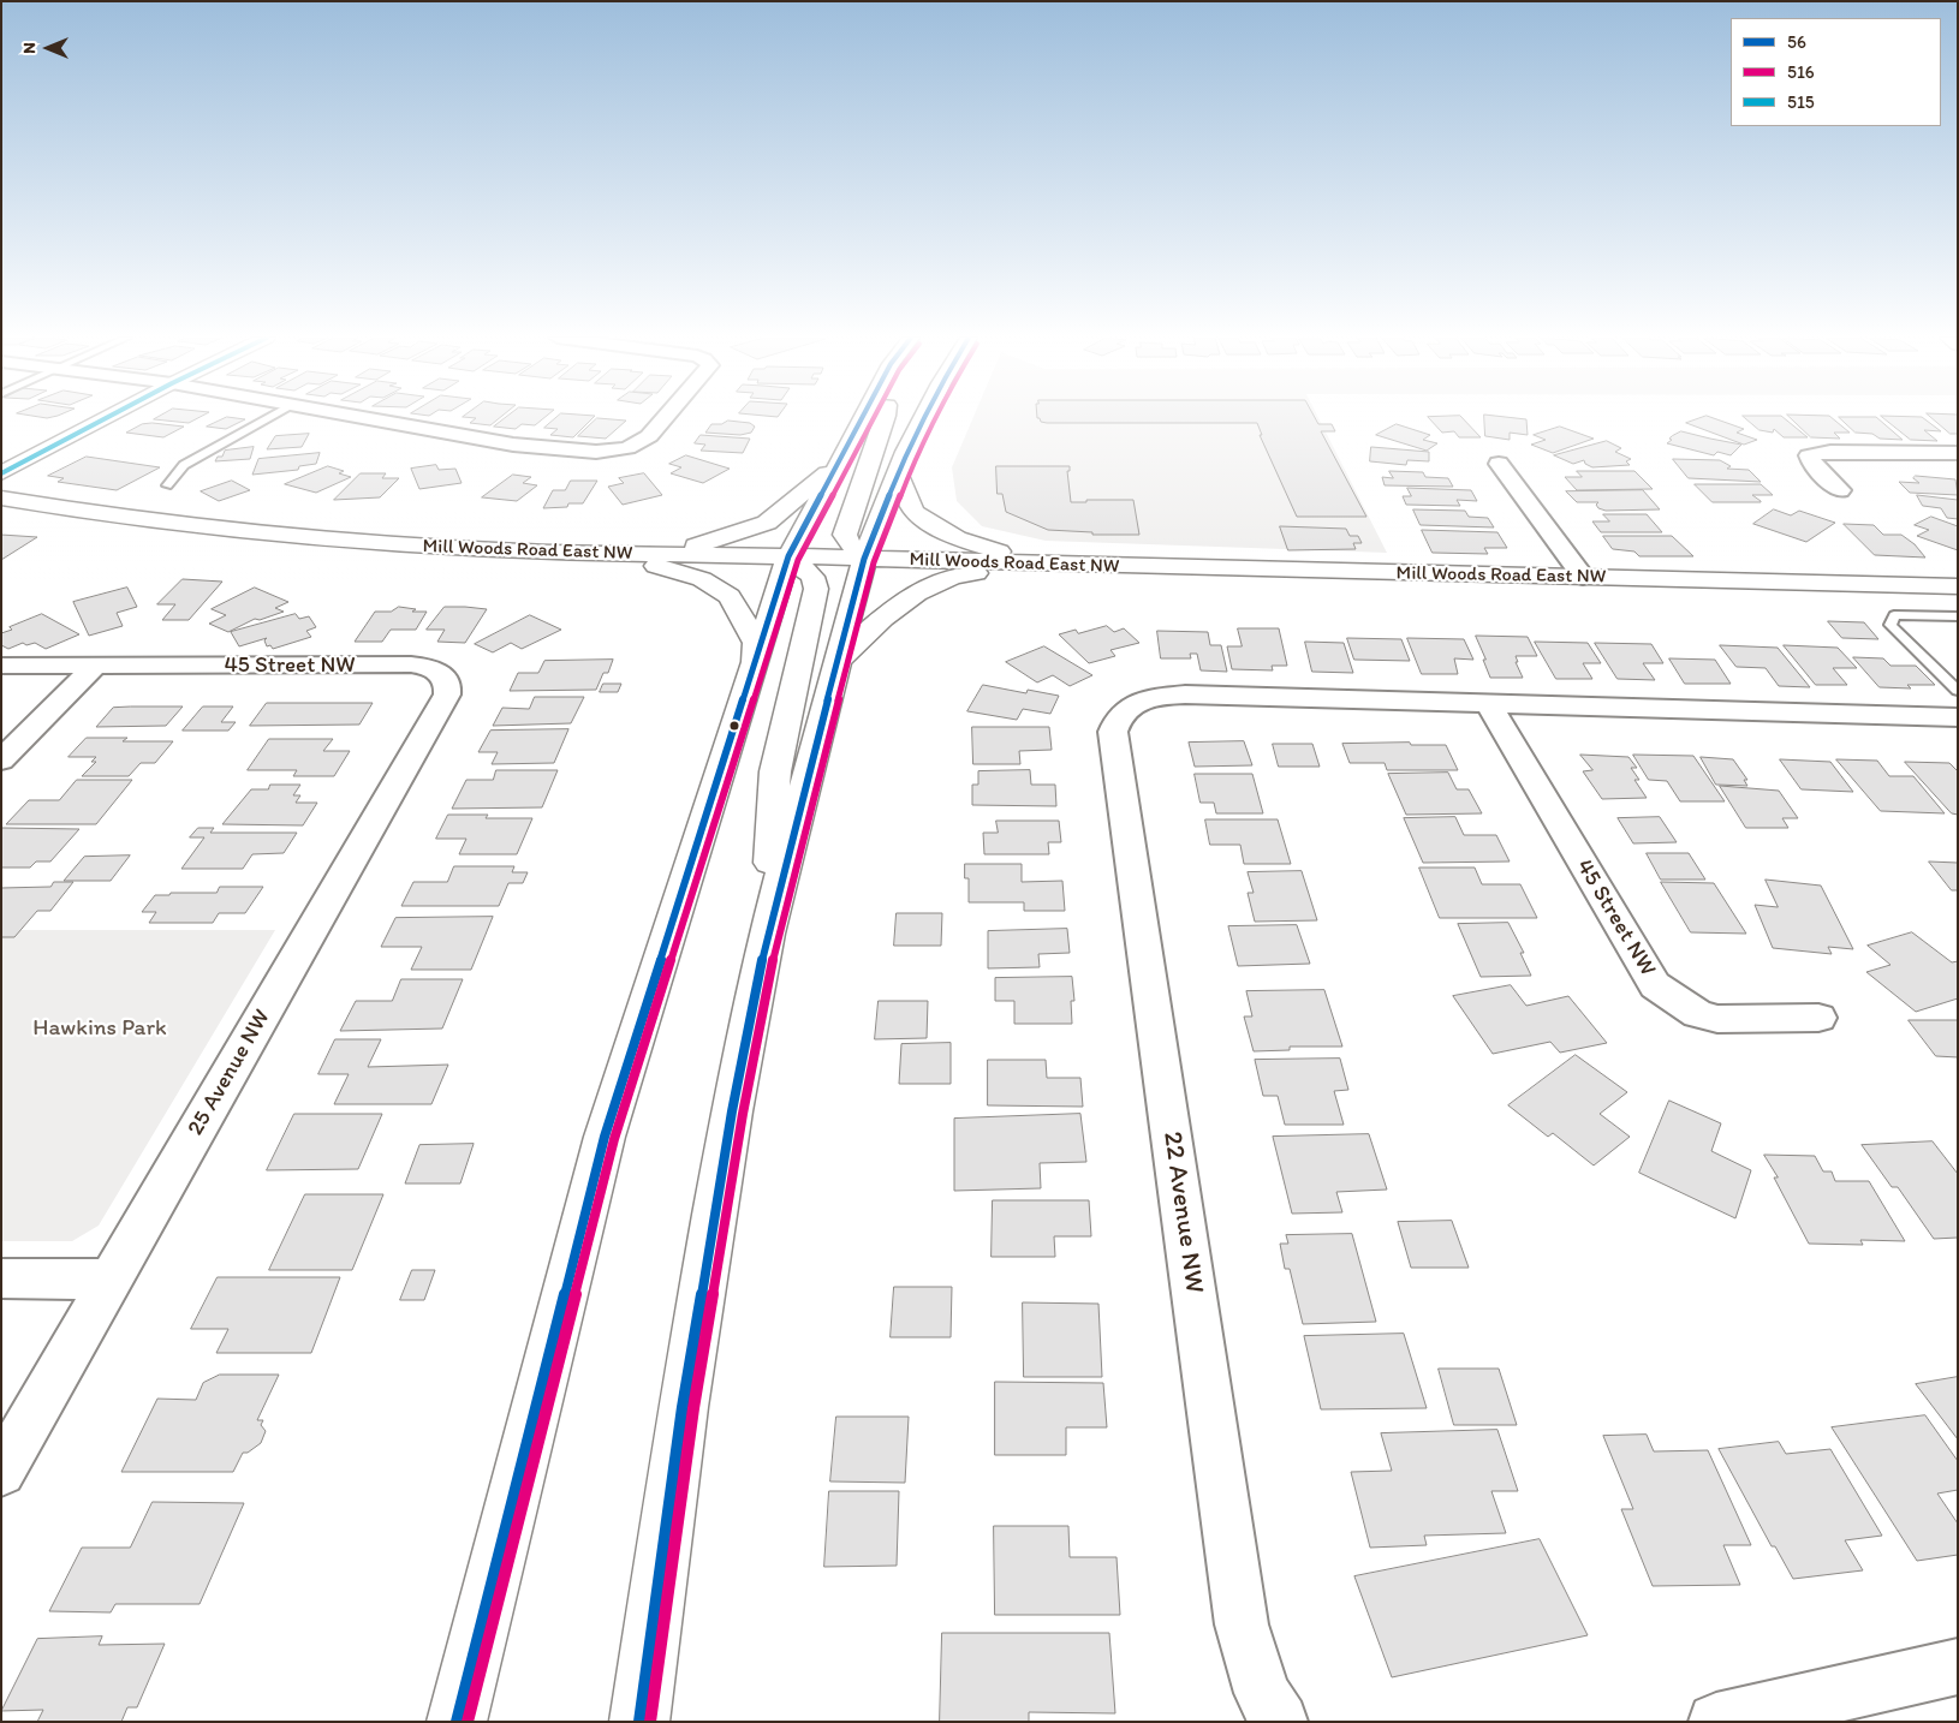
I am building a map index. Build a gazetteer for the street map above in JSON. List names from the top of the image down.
{
  "streets": {
    "main road": ["Mill Woods Road East NW"],
    "street": ["45 Street NW", "25 Avenue NW", "22 Avenue NW"]
  },
  "crossings": [
    ["45 Street NW", "25 Avenue NW"],
    ["45 Street NW", "22 Avenue NW"]
  ],
  "parks": ["Hawkins Park"],
  "lines": ["transit line 56", "transit line 516", "transit line 515"],
  "legend": ["56", "516", "515"],
  "north": "left"
}
